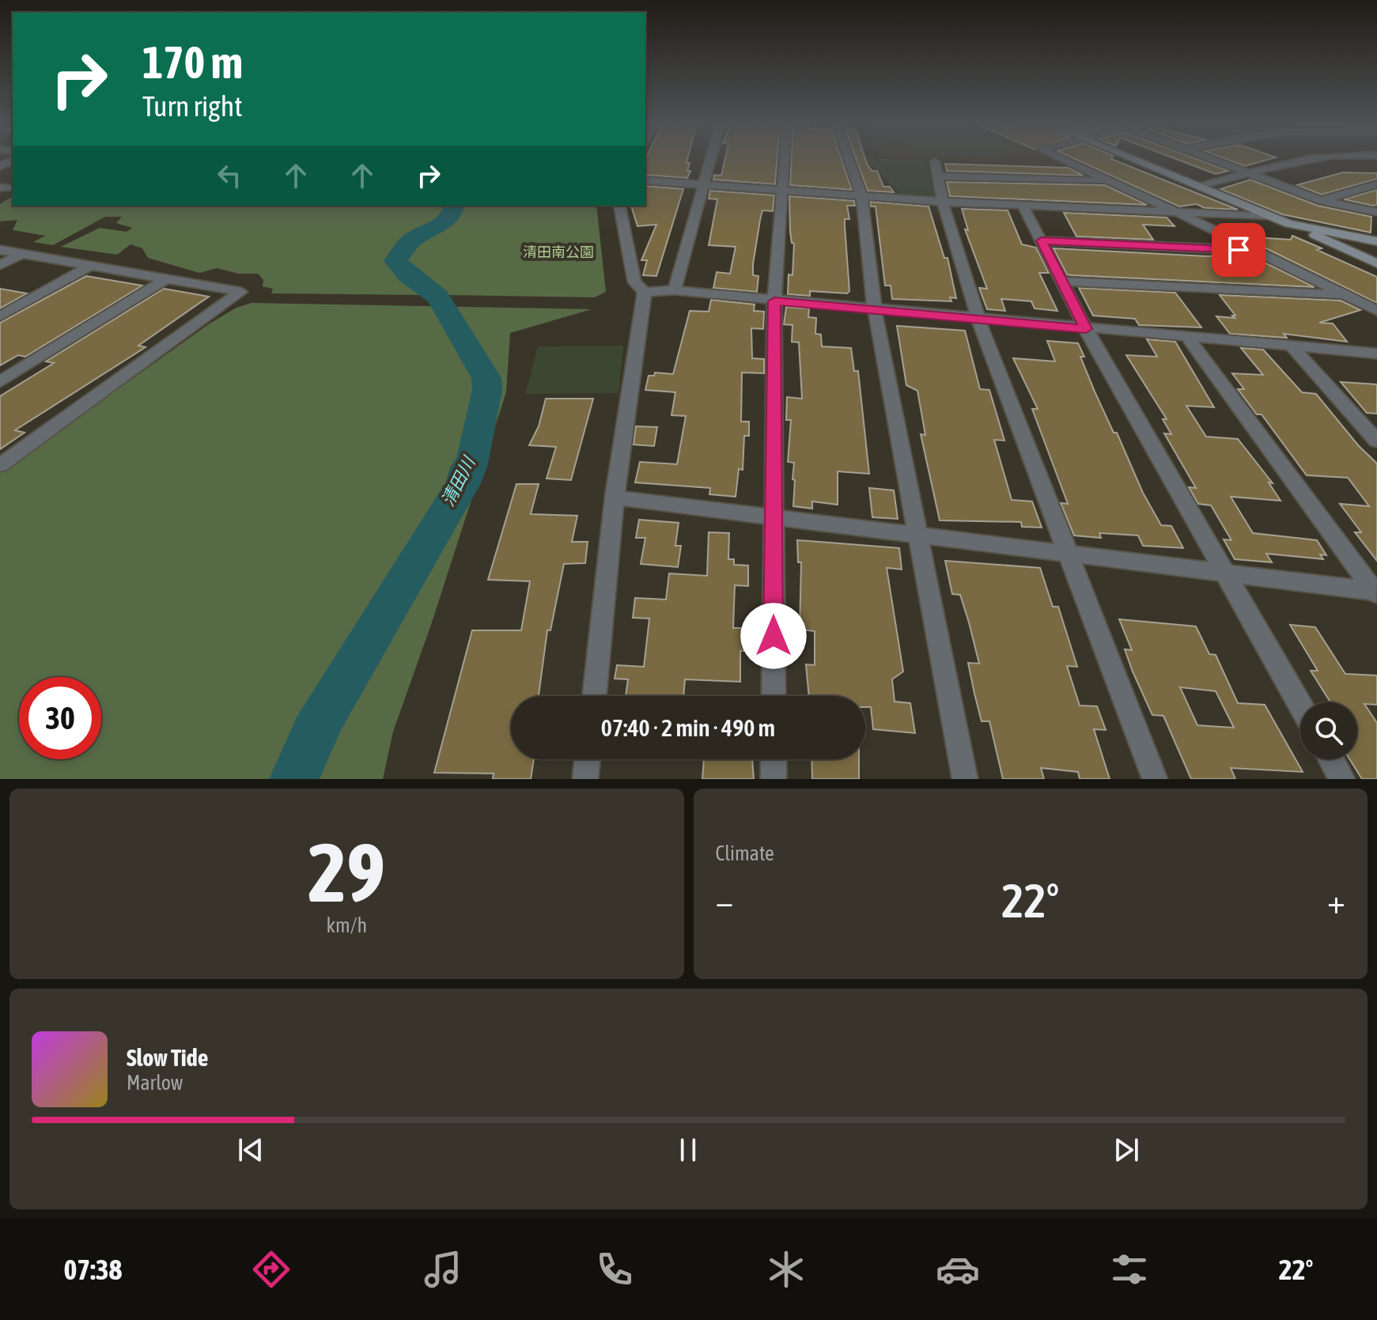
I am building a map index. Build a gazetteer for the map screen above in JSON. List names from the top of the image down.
{
  "water": ["清田川"],
  "parks": ["清田南公園"],
  "page": {
    "turn": ["170 m", "Turn right"],
    "limit": "30",
    "trip": "07:40 · 2 min · 490 m",
    "tile": [
      ["29", "km/h"],
      "Climate"
    ],
    "heat": ["−", "22°", "+"],
    "song": ["Slow Tide", "Marlow"],
    "tabs": ["07:38", "22°"]
  }
}
